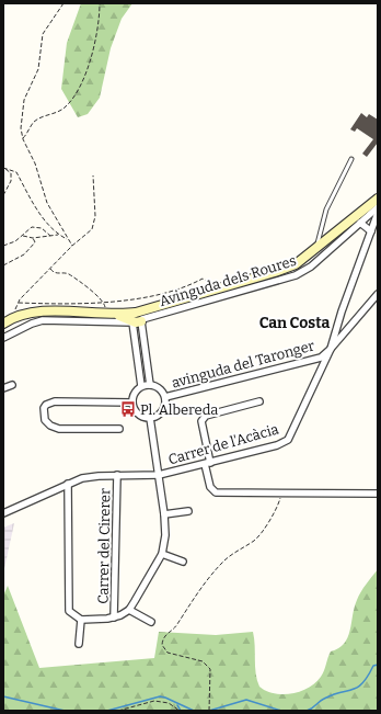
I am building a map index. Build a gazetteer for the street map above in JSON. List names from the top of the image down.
{
  "streets": {
    "street": [
      "Avinguda dels Roures",
      "avinguda del Taronger",
      "Carrer de l'Acàcia",
      "Carrer del Cirerer"
    ]
  },
  "crossings": [
    ["avinguda del Taronger", "Carrer de l'Acàcia"],
    ["Carrer de l'Acàcia", "Carrer del Cirerer"]
  ],
  "districts": ["Can Costa"],
  "places": {
    "bus stop": ["Pl. Albereda"]
  }
}
